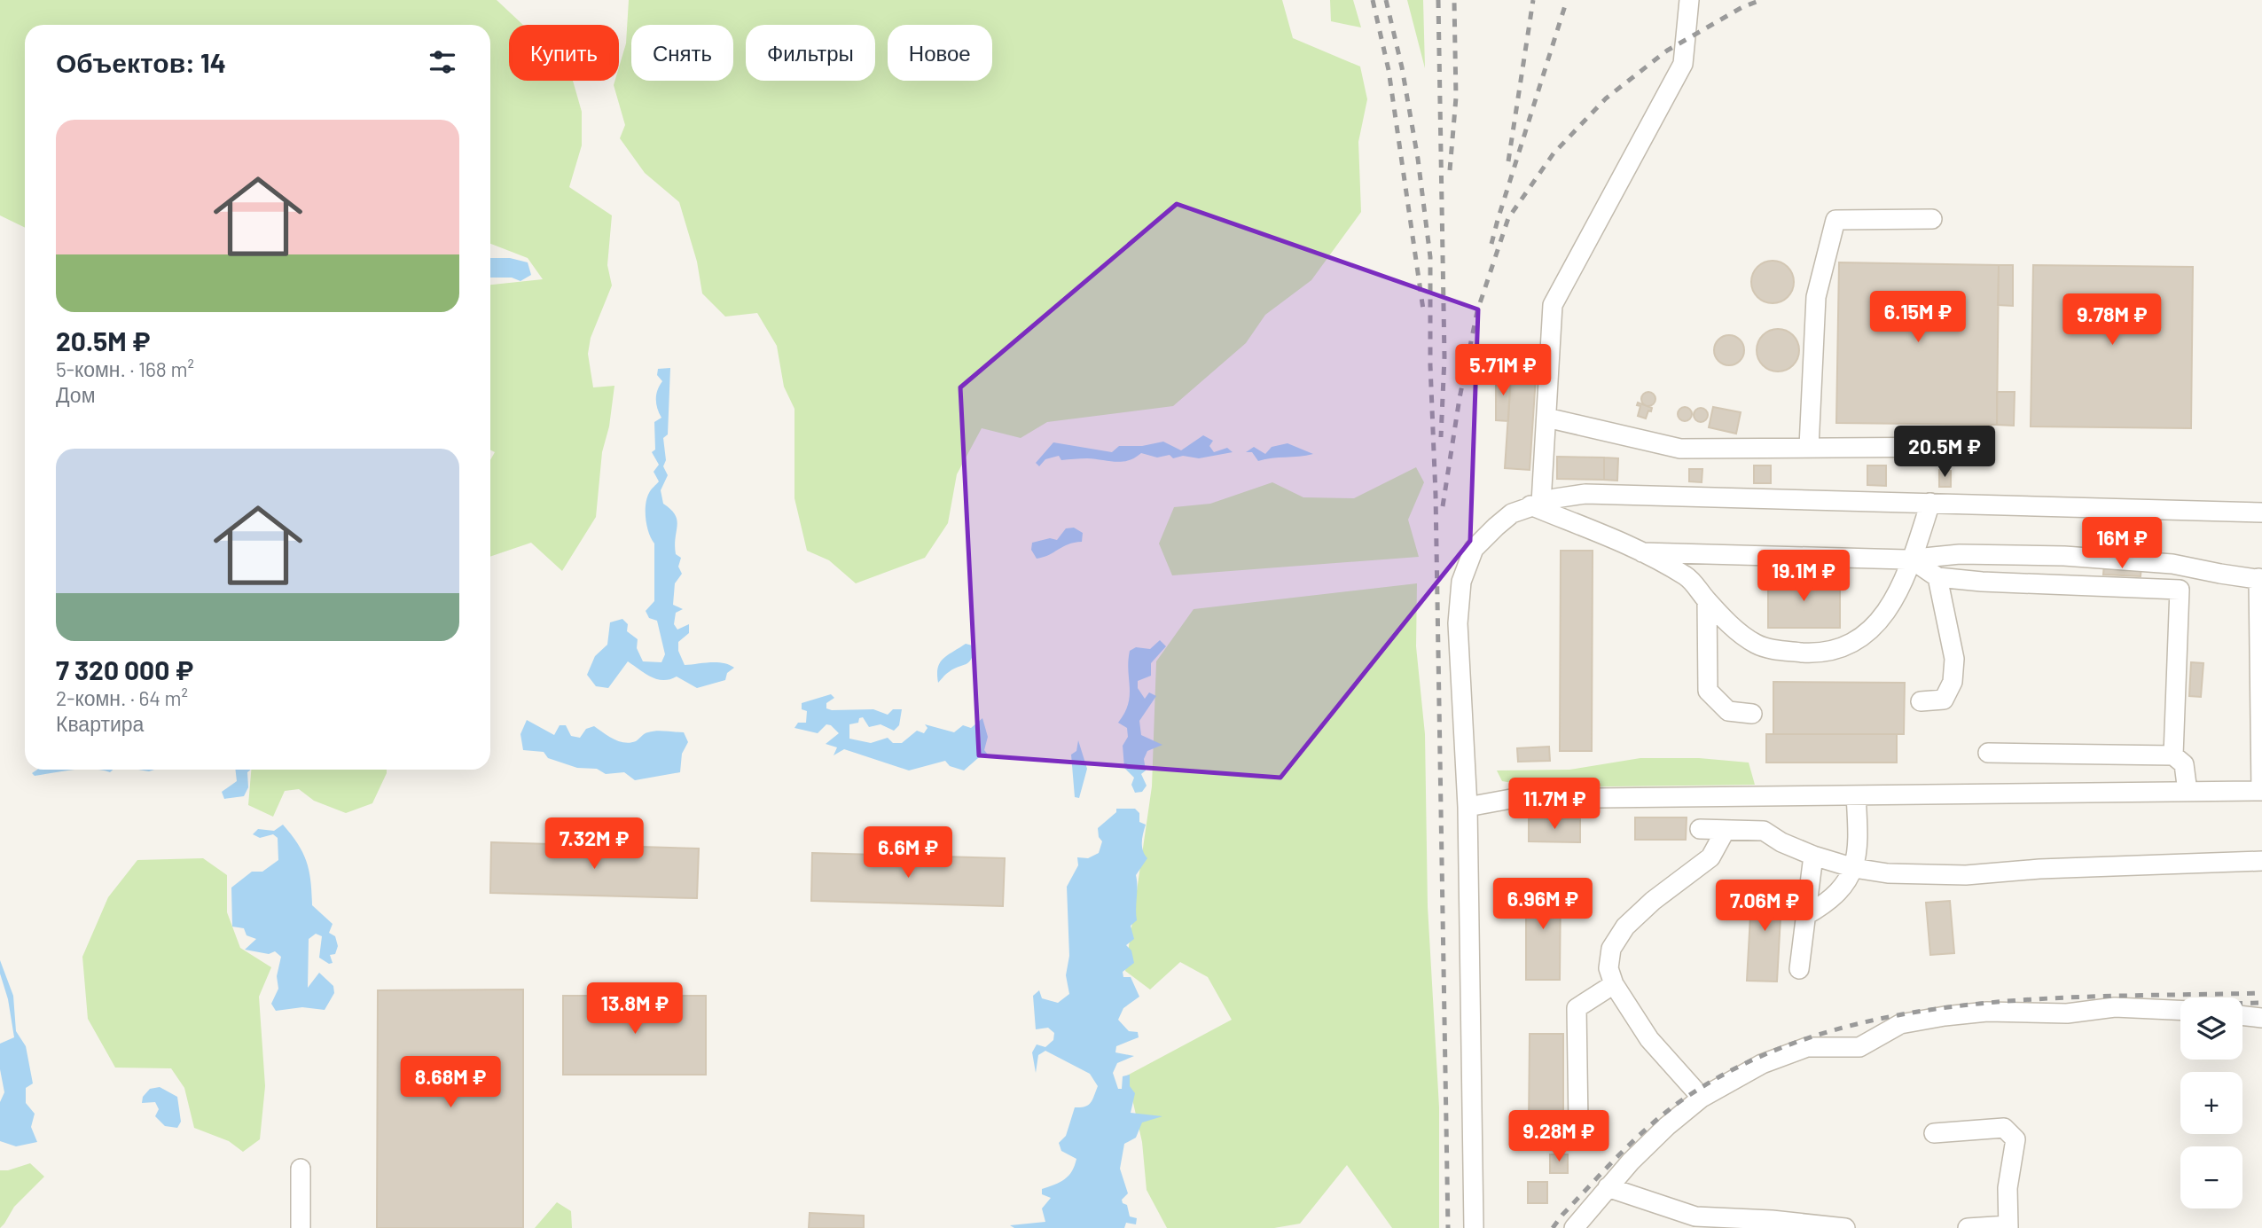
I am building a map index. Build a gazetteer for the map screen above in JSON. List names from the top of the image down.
{
  "page": {
    "chip": [
      "Купить",
      "Снять",
      "Фильтры",
      "Новое"
    ],
    "heading": "Объектов: 14",
    "list": [
      {
        "name": "20.5M ₽",
        "note": "5-комн. · 168 m² · Дом"
      },
      {
        "name": "7 320 000 ₽",
        "note": "2-комн. · 64 m² · Квартира"
      }
    ],
    "price": [
      "6.15M ₽",
      "9.78M ₽",
      "5.71M ₽",
      "20.5M ₽",
      "16M ₽",
      "19.1M ₽",
      "11.7M ₽",
      "7.32M ₽",
      "6.6M ₽",
      "6.96M ₽",
      "7.06M ₽",
      "13.8M ₽",
      "8.68M ₽",
      "9.28M ₽"
    ],
    "map_buttons": ["+", "−"]
  }
}
